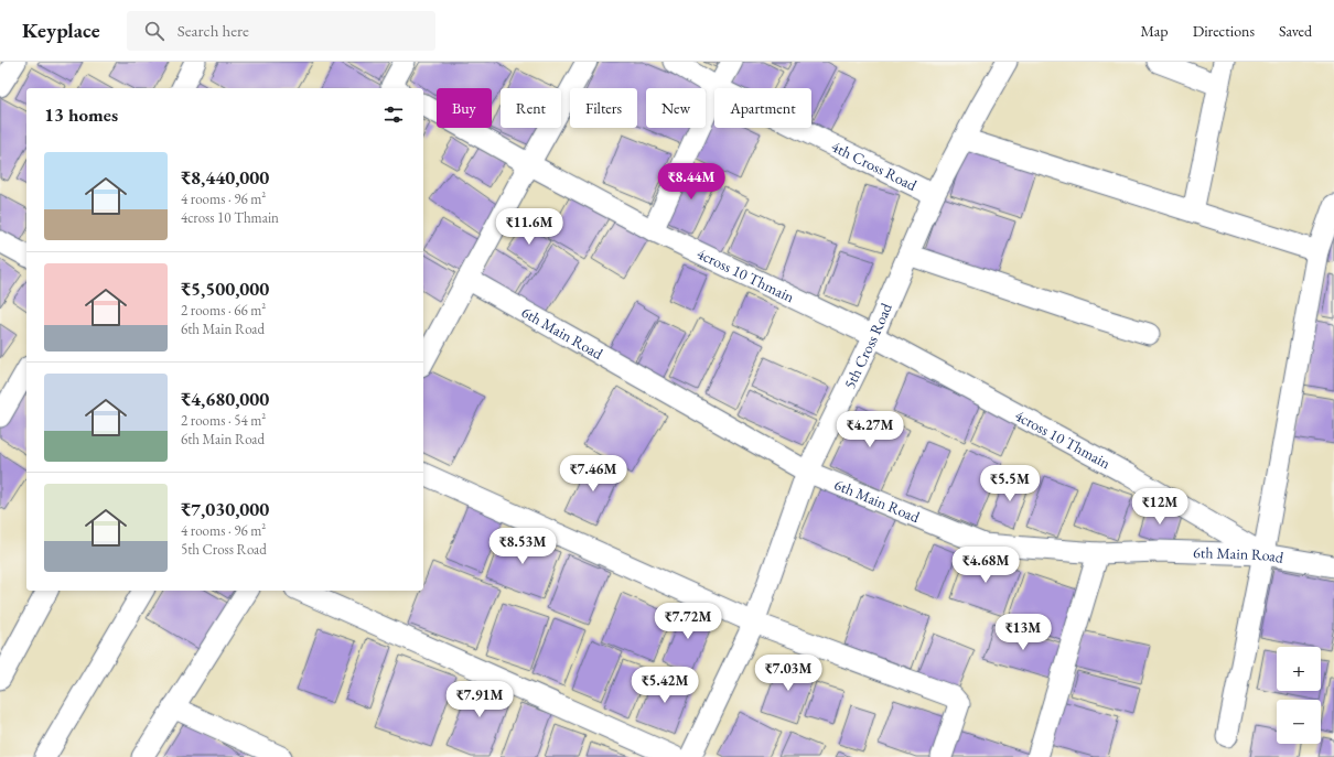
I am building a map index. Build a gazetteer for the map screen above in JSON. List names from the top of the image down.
{
  "streets": {
    "street": [
      "4th Cross Road",
      "4cross 10 Thmain",
      "6th Main Road",
      "5th Cross Road"
    ]
  },
  "crossings": [
    ["4th Cross Road", "5th Cross Road"],
    ["4cross 10 Thmain", "6th Main Road"],
    ["4cross 10 Thmain", "5th Cross Road"],
    ["6th Main Road", "5th Cross Road"]
  ],
  "page": {
    "header": "Keyplace",
    "search": "Search here",
    "nav": ["Map", "Directions", "Saved"],
    "chip": [
      "Buy",
      "Rent",
      "Filters",
      "New",
      "Apartment"
    ],
    "heading": "13 homes",
    "list": [
      {
        "name": "₹8,440,000",
        "note": "4 rooms · 96 m² · 4cross 10 Thmain"
      },
      {
        "name": "₹5,500,000",
        "note": "2 rooms · 66 m² · 6th Main Road"
      },
      {
        "name": "₹4,680,000",
        "note": "2 rooms · 54 m² · 6th Main Road"
      },
      {
        "name": "₹7,030,000",
        "note": "4 rooms · 96 m² · 5th Cross Road"
      }
    ],
    "price": [
      "₹8.44M",
      "₹11.6M",
      "₹4.27M",
      "₹7.46M",
      "₹5.5M",
      "₹12M",
      "₹8.53M",
      "₹4.68M",
      "₹7.72M",
      "₹13M",
      "₹7.03M",
      "₹5.42M",
      "₹7.91M"
    ],
    "map_buttons": ["+", "−"]
  }
}
